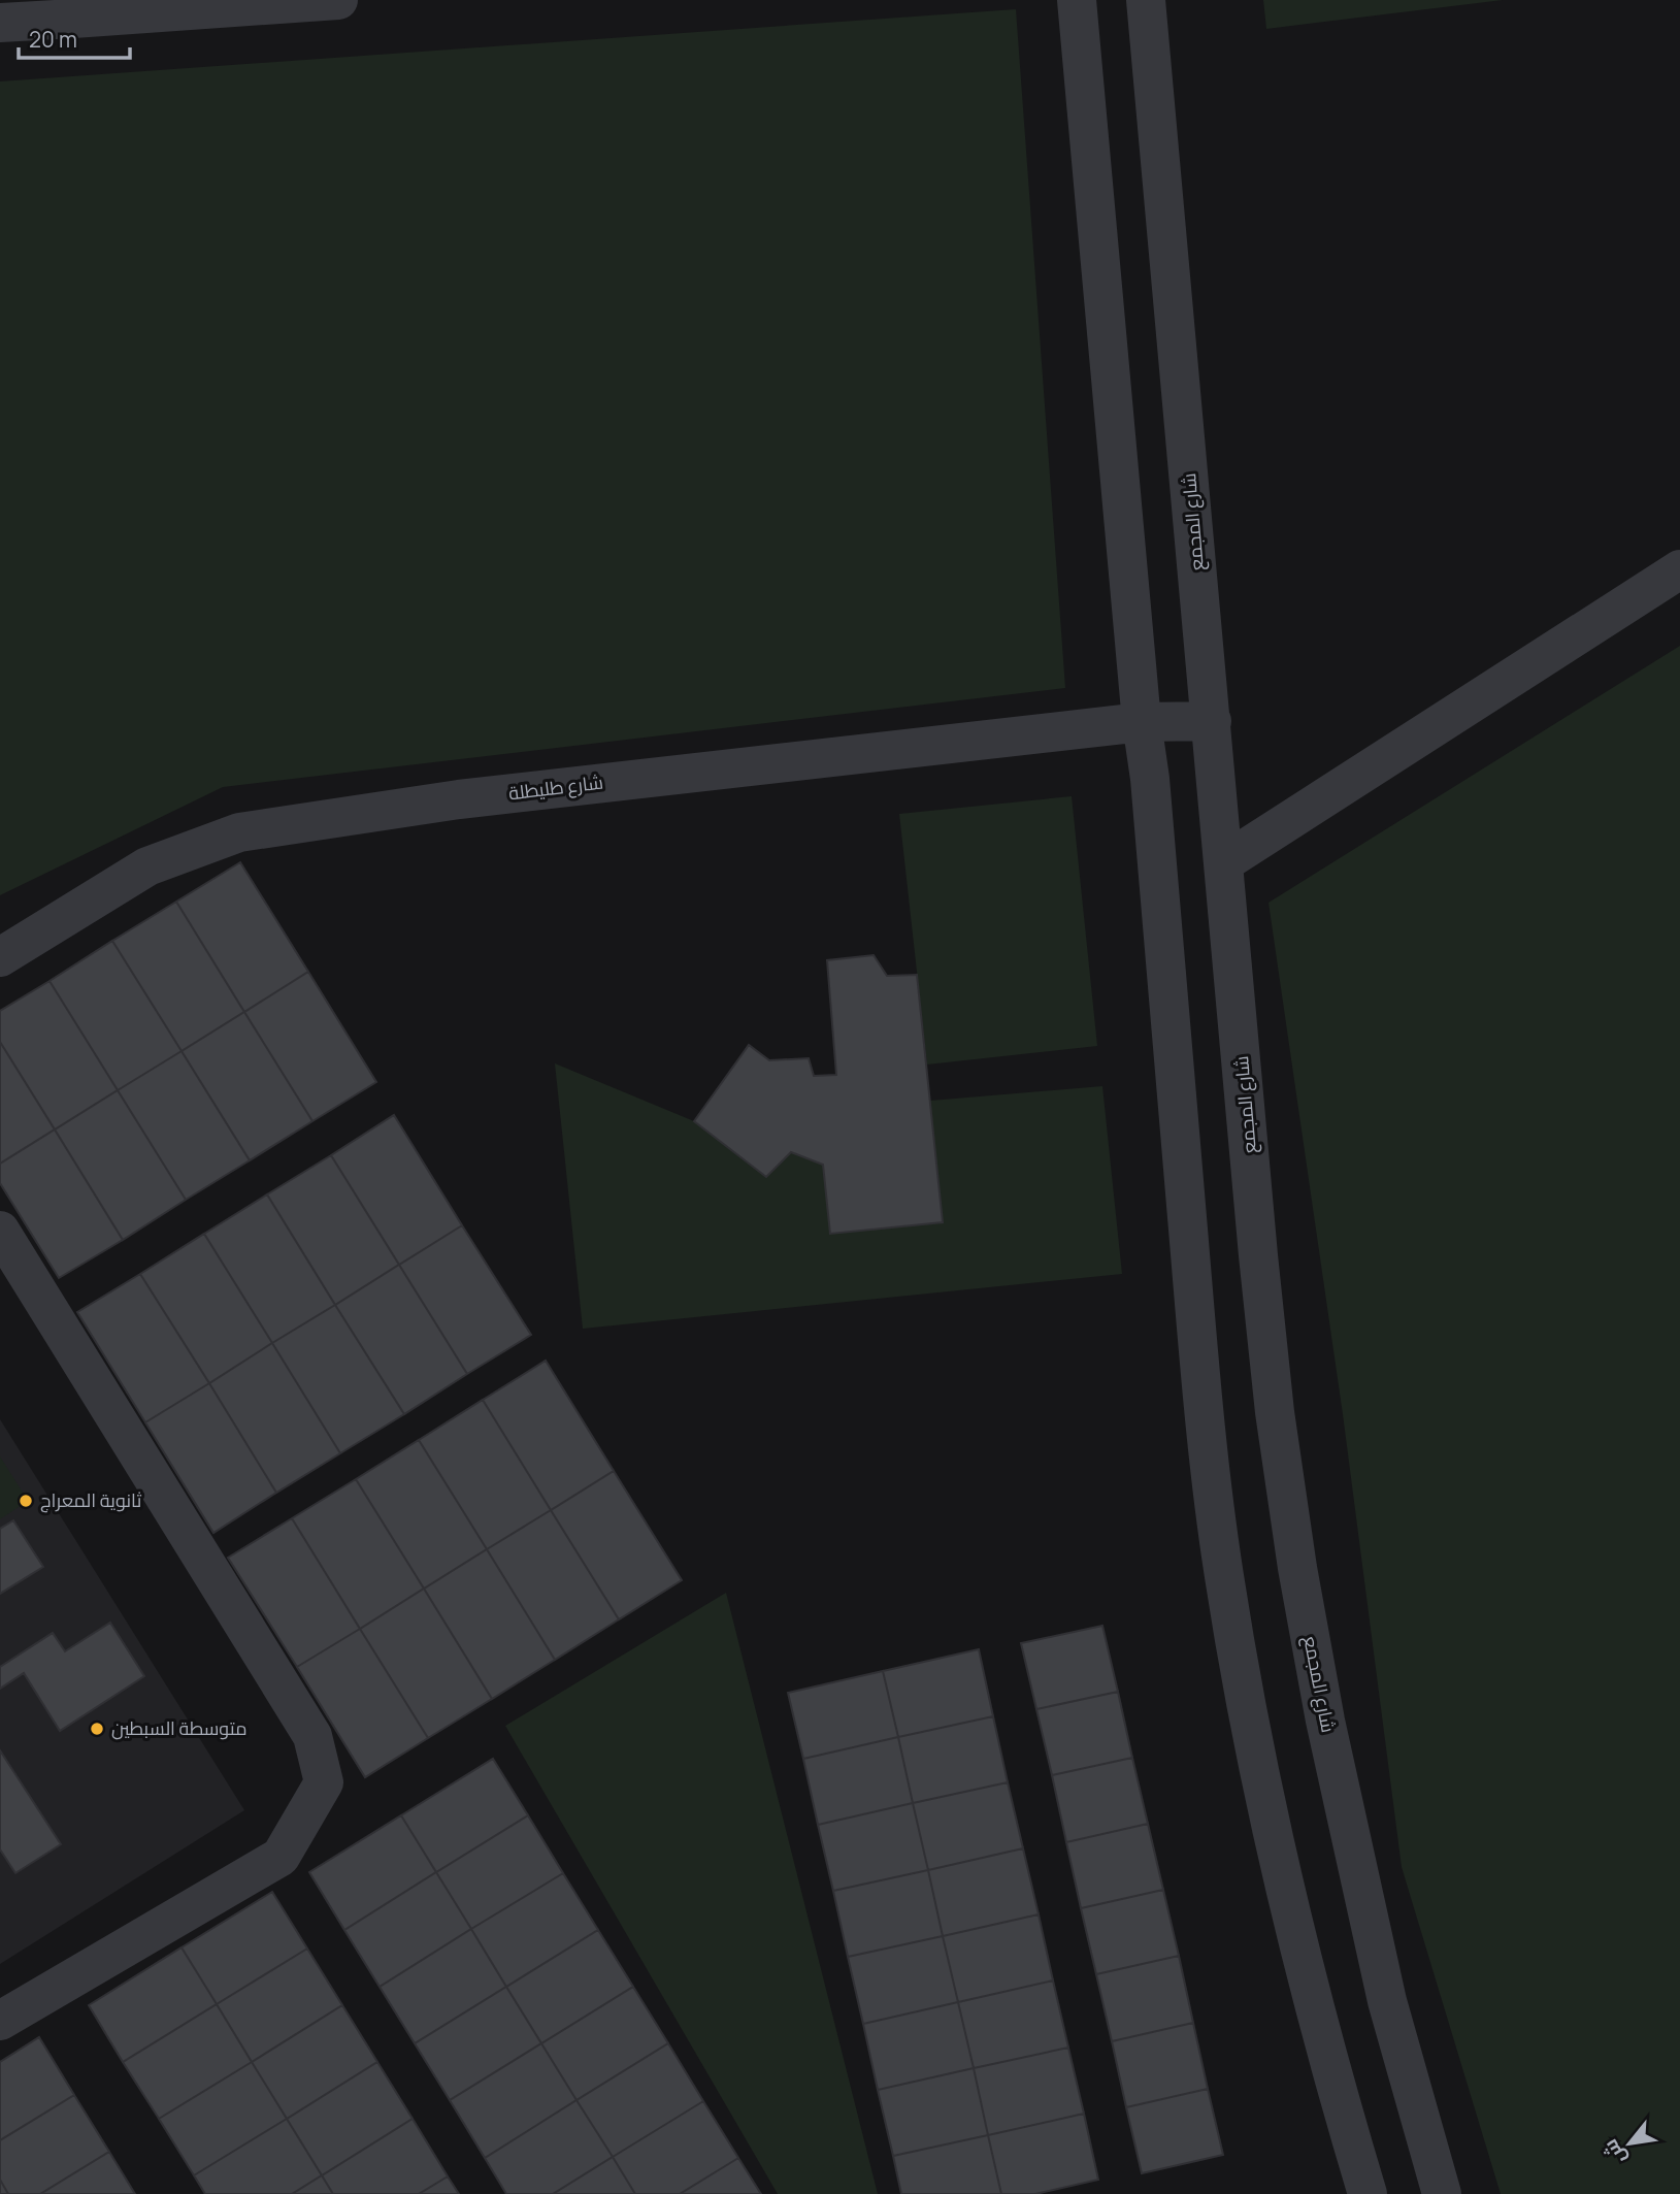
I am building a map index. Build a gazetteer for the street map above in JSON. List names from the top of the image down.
{
  "streets": {
    "street": ["شارع المجمع", "شارع طليطلة"]
  },
  "crossings": [
    ["شارع المجمع", "شارع طليطلة"]
  ],
  "places": ["ثانوية المعراج", "متوسطة السبطين"],
  "scale_bar": "20 m",
  "north": "bottom left"
}
